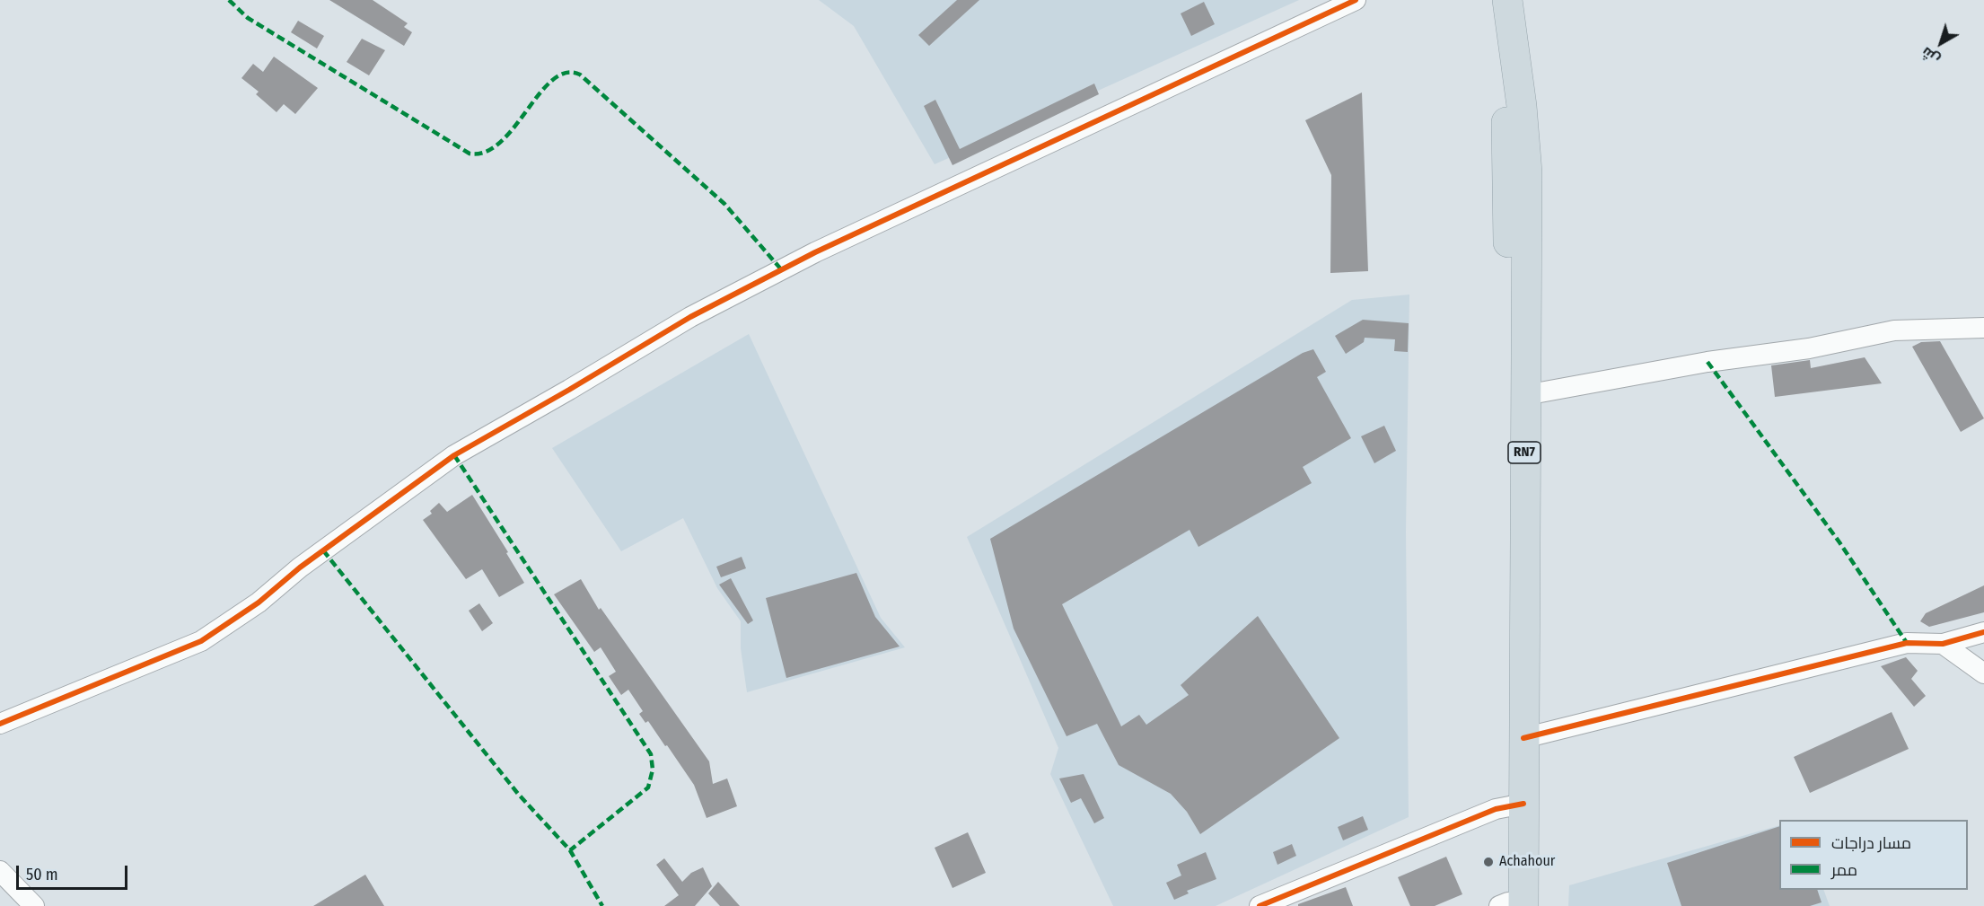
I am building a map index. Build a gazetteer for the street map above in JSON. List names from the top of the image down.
{
  "streets": {
    "highway": ["RN7"]
  },
  "places": ["Achahour"],
  "legend": ["مسار دراجات", "ممر"],
  "scale_bar": "50 m",
  "north": "bottom left"
}
